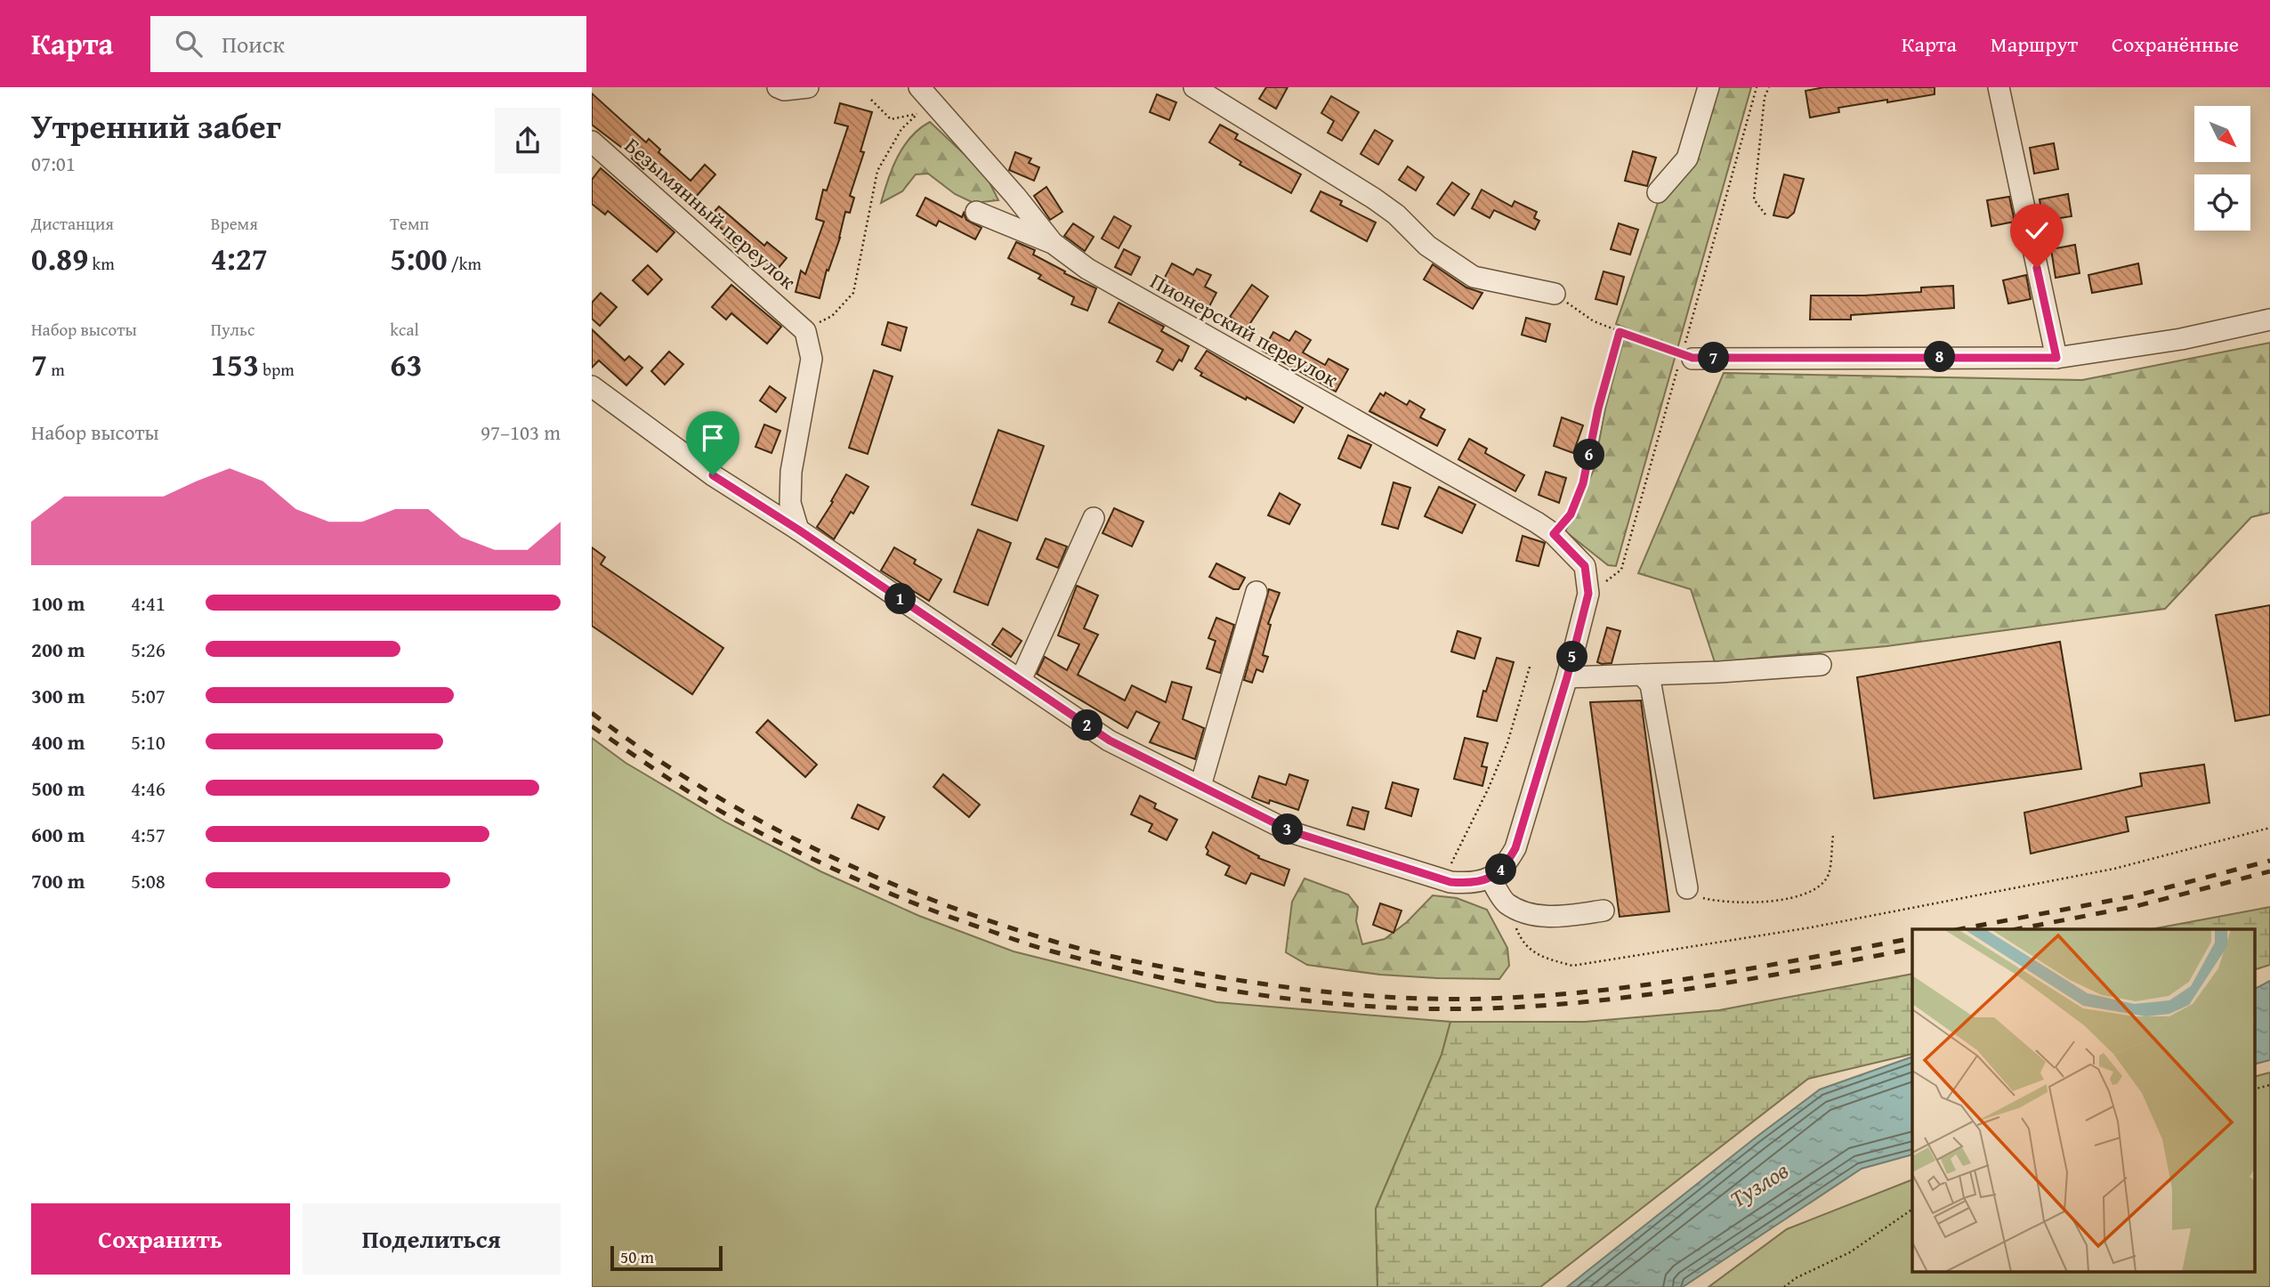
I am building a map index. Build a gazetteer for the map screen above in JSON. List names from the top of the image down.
{
  "streets": {
    "street": ["Безымянный переулок", "Пионерский переулок"]
  },
  "water": ["Тузлов"],
  "scale_bar": "50 m",
  "north": "bottom right",
  "page": {
    "header": "Карта",
    "search": "Поиск",
    "nav": ["Карта", "Маршрут", "Сохранённые"],
    "heading": ["Утренний забег", "07:01"],
    "stats": [
      ["Дистанция", "0.89 km"],
      ["Время", "4:27"],
      ["Темп", "5:00 /km"],
      ["Набор высоты", "7 m"],
      ["Пульс", "153 bpm"],
      ["kcal", "63"]
    ],
    "pins": [
      "8",
      "7",
      "6",
      "1",
      "5",
      "2",
      "3",
      "4"
    ],
    "chart": ["Набор высоты", "97–103 m"],
    "list": [
      {
        "name": "100 m",
        "note": "4:41"
      },
      {
        "name": "200 m",
        "note": "5:26"
      },
      {
        "name": "300 m",
        "note": "5:07"
      },
      {
        "name": "400 m",
        "note": "5:10"
      },
      {
        "name": "500 m",
        "note": "4:46"
      },
      {
        "name": "600 m",
        "note": "4:57"
      },
      {
        "name": "700 m",
        "note": "5:08"
      }
    ],
    "buttons": ["Сохранить", "Поделиться"],
    "scale": "50 m"
  }
}
